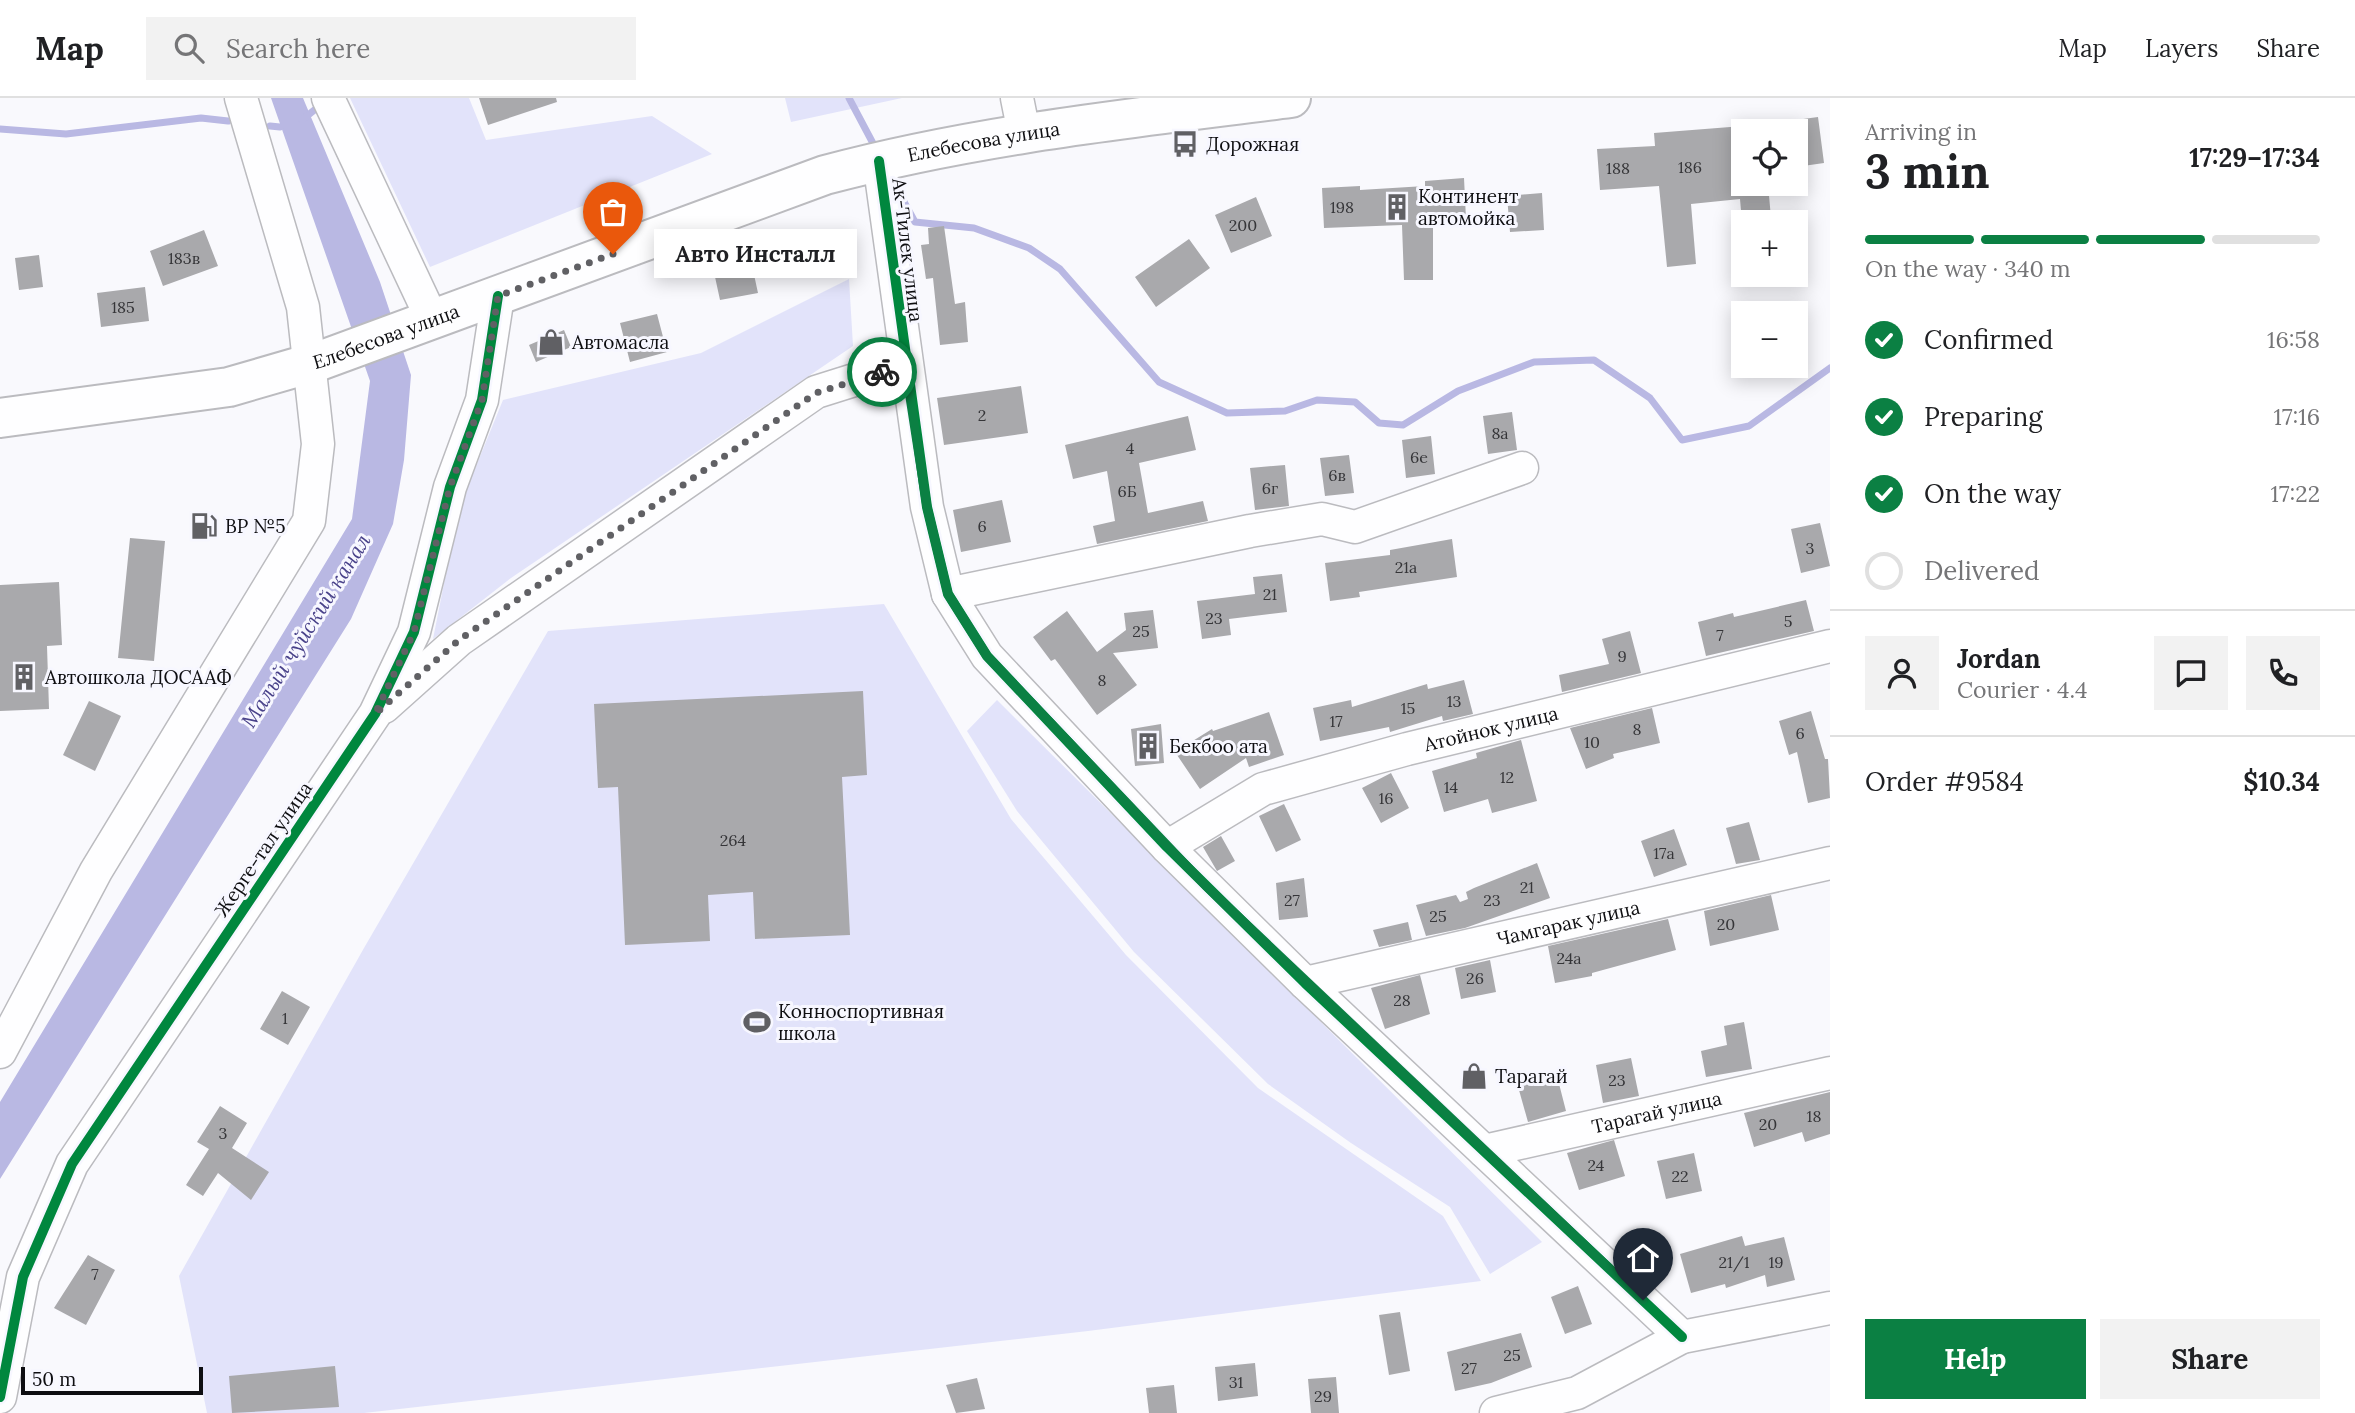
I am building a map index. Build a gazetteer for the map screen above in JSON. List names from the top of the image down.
{
  "streets": {
    "main road": ["Елебесова улица"],
    "street": [
      "Ак-Тилек улица",
      "Атойнок улица",
      "Жерге-тал улица",
      "Чамгарак улица",
      "Тарагай улица"
    ]
  },
  "crossings": [
    ["Елебесова улица", "Ак-Тилек улица"],
    ["Елебесова улица", "Жерге-тал улица"],
    ["Ак-Тилек улица", "Атойнок улица"],
    ["Ак-Тилек улица", "Чамгарак улица"],
    ["Ак-Тилек улица", "Тарагай улица"]
  ],
  "water": ["Малый чуйский канал"],
  "places": {
    "bus stop": ["Дорожная"],
    "building": ["Континент автомойка", "Автошкола ДОСААФ", "Бекбоо ата"],
    "other": ["Авто Инсталл"],
    "shop": ["Автомасла", "Тарагай"],
    "fuel station": ["BP №5"],
    "sports": ["Конноспортивная школа"]
  },
  "house_numbers": [
    "186",
    "188",
    "198",
    "200",
    "183в",
    "185",
    "2",
    "8а",
    "4",
    "6е",
    "6в",
    "6г",
    "6Б",
    "6",
    "3",
    "21а",
    "21",
    "23",
    "5",
    "25",
    "7",
    "9",
    "8",
    "13",
    "15",
    "17",
    "8",
    "6",
    "10",
    "12",
    "14",
    "16",
    "264",
    "17а",
    "21",
    "27",
    "23",
    "25",
    "20",
    "24а",
    "26",
    "28",
    "1",
    "23",
    "18",
    "20",
    "3",
    "24",
    "22",
    "21/1",
    "19",
    "7",
    "25",
    "27",
    "31",
    "29"
  ],
  "scale_bar": "50 m",
  "page": {
    "header": "Map",
    "search": "Search here",
    "nav": ["Map", "Layers", "Share"],
    "heading": ["3 min", "Arriving in", "17:29–17:34"],
    "panel": [
      "Jordan",
      "Courier · 4.4",
      "Order #9584",
      "$10.34"
    ],
    "map_buttons": ["+", "−"],
    "bar": "On the way · 340 m",
    "bubble": "Авто Инсталл",
    "list": [
      ["Confirmed", "16:58"],
      ["Preparing", "17:16"],
      ["On the way", "17:22"],
      "Delivered"
    ],
    "buttons": ["Help", "Share"],
    "scale": "50 m"
  }
}
